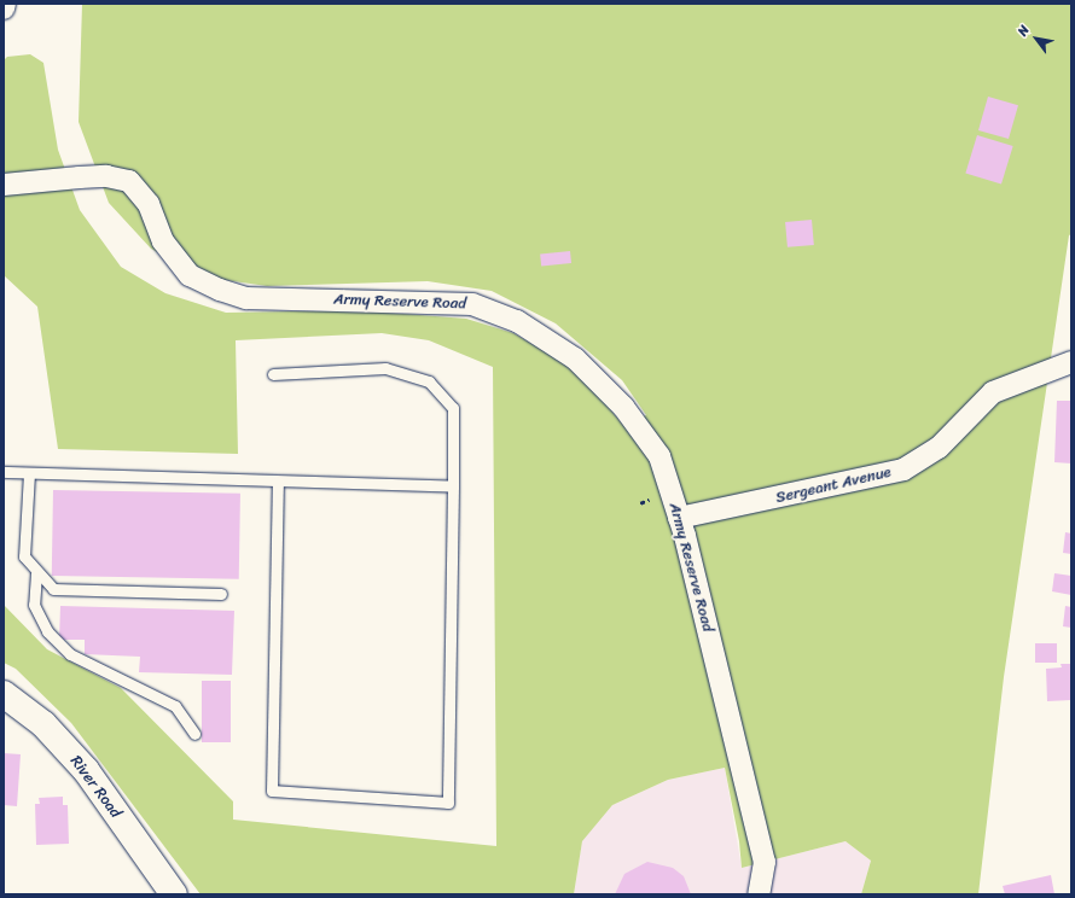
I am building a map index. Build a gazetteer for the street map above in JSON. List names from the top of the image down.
{
  "streets": {
    "street": ["Army Reserve Road", "Sergeant Avenue", "River Road"]
  },
  "crossings": [
    ["Army Reserve Road", "Sergeant Avenue"]
  ],
  "north": "top left"
}
